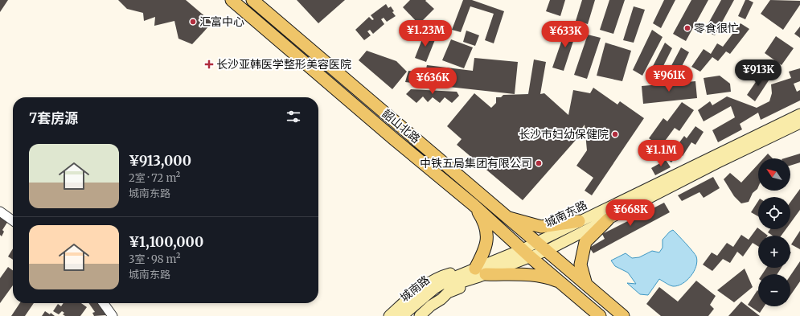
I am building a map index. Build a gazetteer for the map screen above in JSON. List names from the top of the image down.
{
  "streets": {
    "main road": ["韶山北路", "城南东路", "城南路"]
  },
  "crossings": [
    ["韶山北路", "城南东路"],
    ["城南东路", "城南路"]
  ],
  "places": {
    "other": [
      "汇富中心",
      "零食很忙",
      "长沙市妇幼保健院",
      "中铁五局集团有限公司"
    ],
    "health": ["长沙亚韩医学整形美容医院"]
  },
  "north": "top left",
  "page": {
    "price": [
      "¥1.23M",
      "¥633K",
      "¥913K",
      "¥961K",
      "¥636K",
      "¥1.1M",
      "¥668K"
    ],
    "heading": "7套房源",
    "list": [
      {
        "name": "¥913,000",
        "note": "2室 · 72 m² · 城南东路"
      },
      {
        "name": "¥1,100,000",
        "note": "3室 · 98 m² · 城南东路"
      }
    ],
    "map_buttons": ["+", "−"]
  }
}
